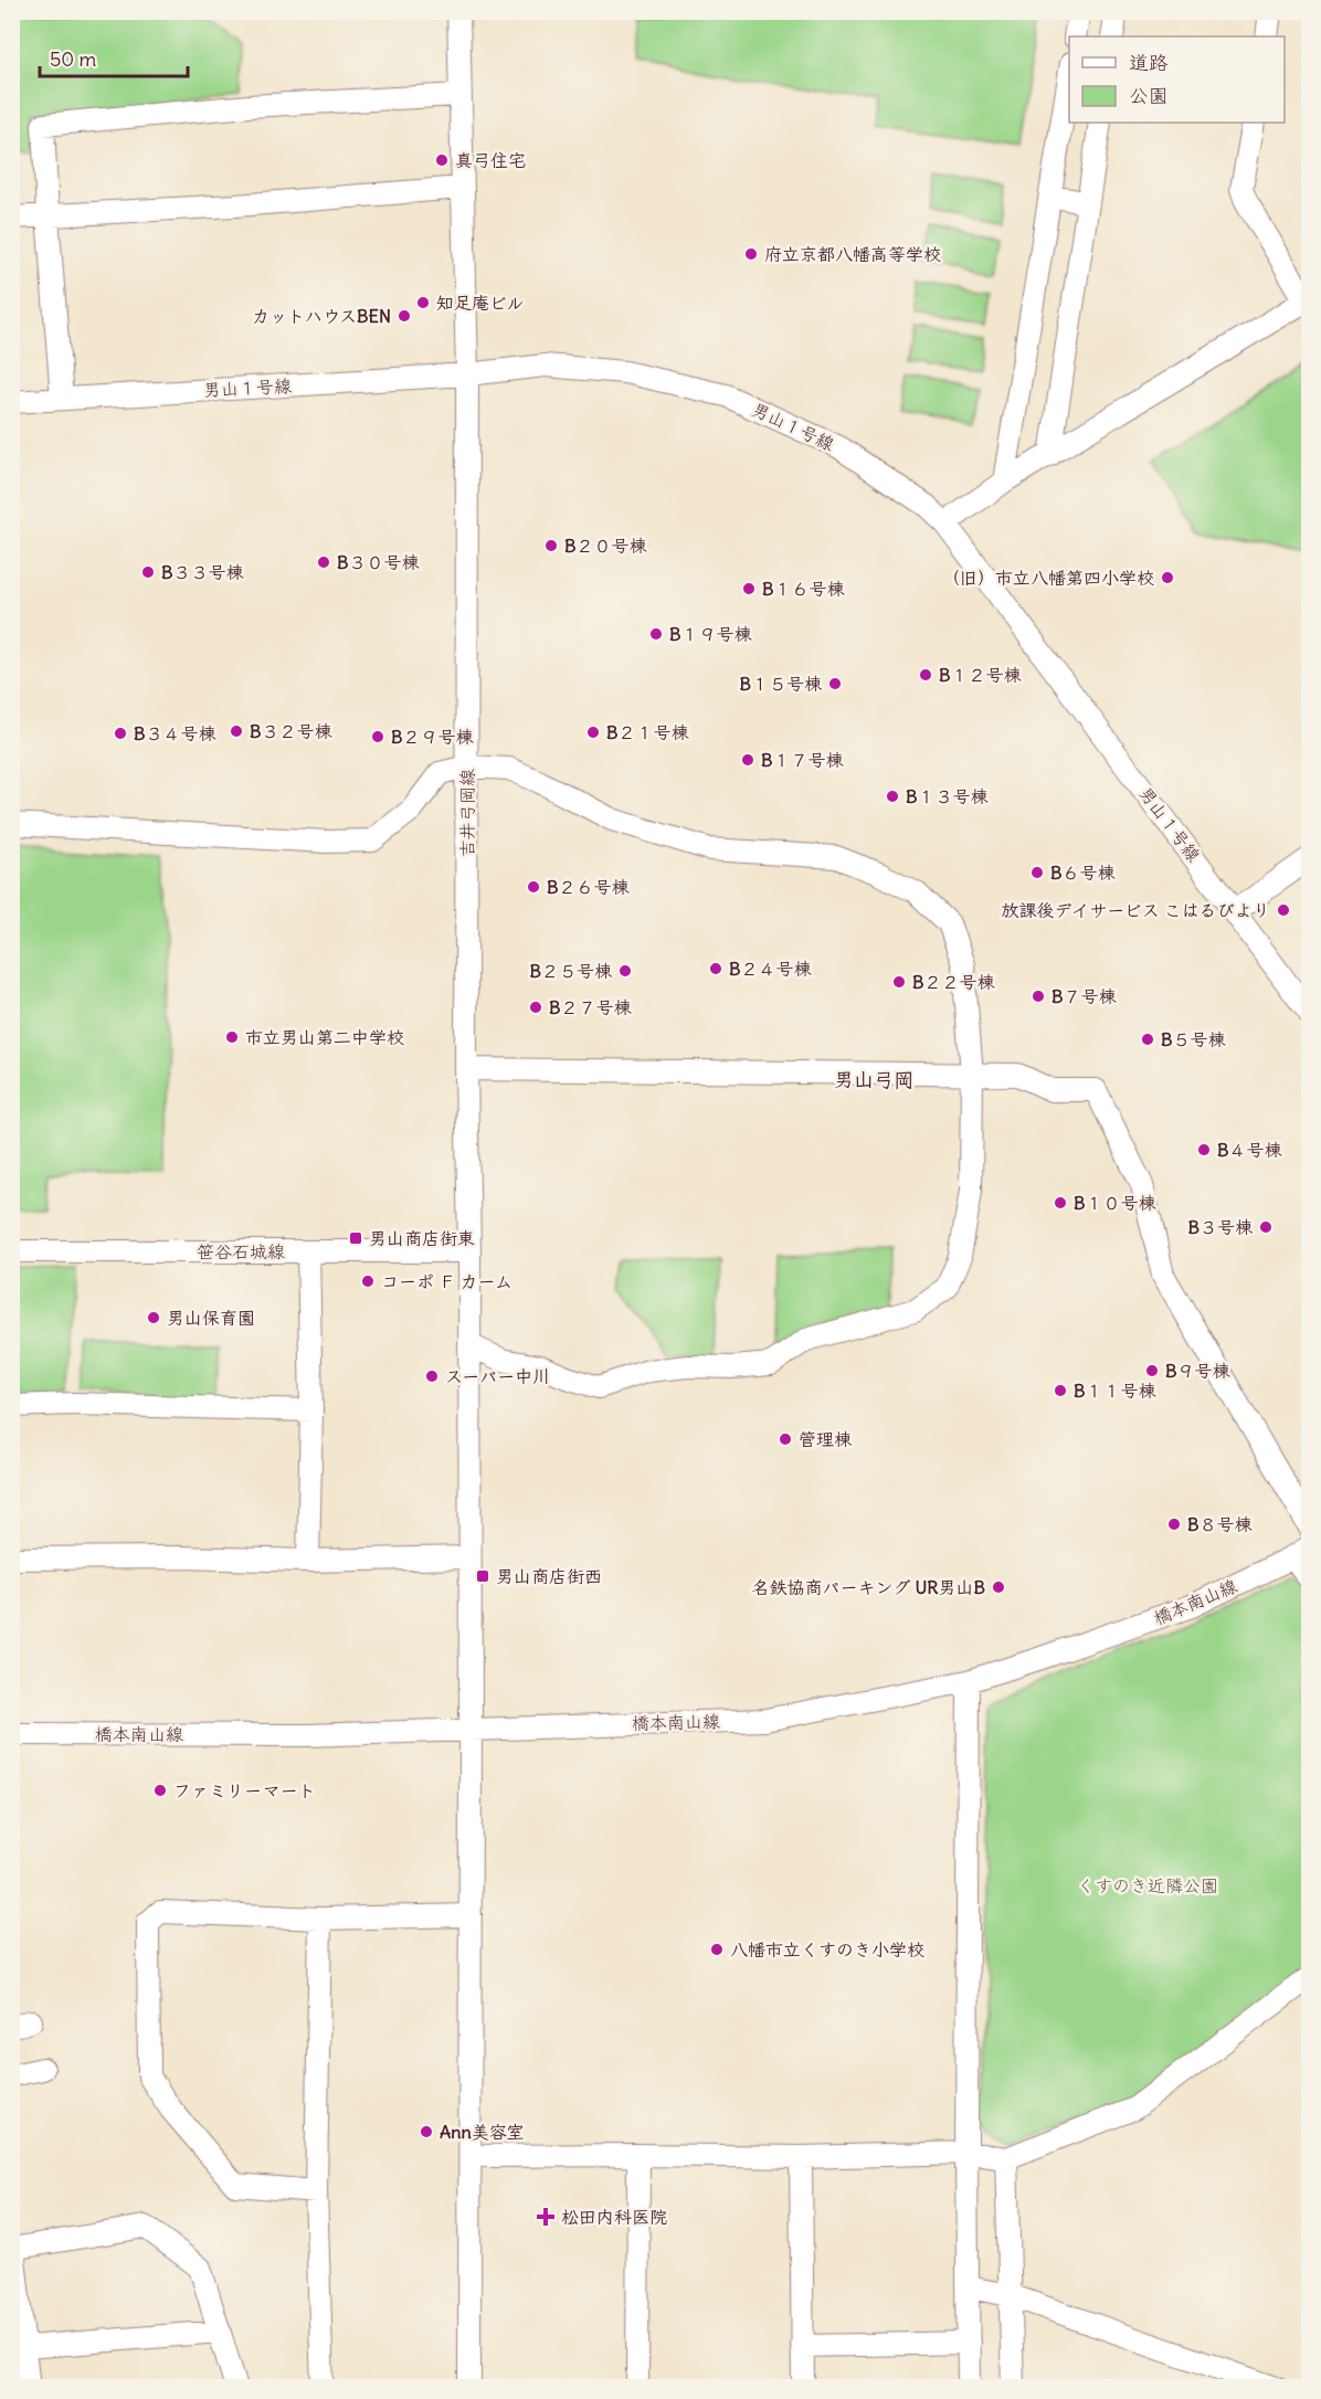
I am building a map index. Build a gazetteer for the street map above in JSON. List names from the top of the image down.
{
  "streets": {
    "street": [
      "男山１号線",
      "吉井弓岡線",
      "笹谷石城線",
      "橋本南山線"
    ]
  },
  "crossings": [
    ["男山１号線", "吉井弓岡線"],
    ["吉井弓岡線", "笹谷石城線"],
    ["吉井弓岡線", "橋本南山線"]
  ],
  "districts": ["男山弓岡"],
  "parks": ["くすのき近隣公園"],
  "places": {
    "other": [
      "真弓住宅",
      "府立京都八幡高等学校",
      "知足庵ビル",
      "カットハウスBEN",
      "B２０号棟",
      "B３０号棟",
      "B３３号棟",
      "（旧）市立八幡第四小学校",
      "B１６号棟",
      "B１９号棟",
      "B１２号棟",
      "B１５号棟",
      "B３２号棟",
      "B２１号棟",
      "B３４号棟",
      "B２９号棟",
      "B１７号棟",
      "B１３号棟",
      "B６号棟",
      "B２６号棟",
      "放課後デイサービス こはるびより",
      "B２４号棟",
      "B２５号棟",
      "B２２号棟",
      "B７号棟",
      "B２７号棟",
      "市立男山第二中学校",
      "B５号棟",
      "B４号棟",
      "B１０号棟",
      "B３号棟",
      "コーポ Ｆ カーム",
      "男山保育園",
      "B９号棟",
      "スーパー中川",
      "B１１号棟",
      "管理棟",
      "B８号棟",
      "名鉄協商パーキング UR男山B",
      "ファミリーマート",
      "八幡市立くすのき小学校",
      "Ann美容室"
    ],
    "transit": ["男山商店街東", "男山商店街西"],
    "health": ["松田内科医院"]
  },
  "legend": ["道路", "公園"],
  "scale_bar": "50 m"
}
